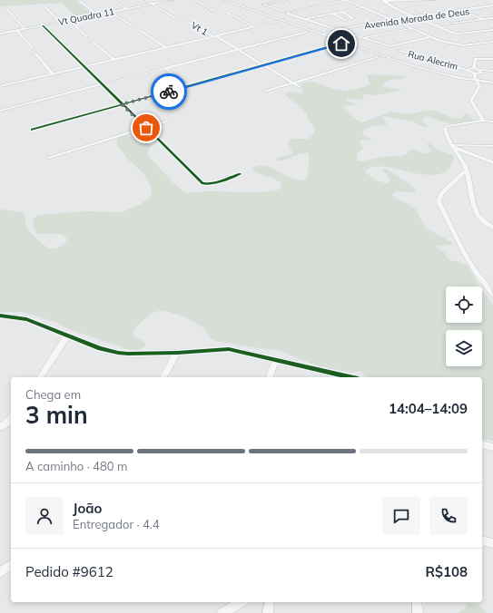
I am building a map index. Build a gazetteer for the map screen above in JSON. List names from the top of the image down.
{
  "streets": {
    "street": [
      "Vt Quadra 11",
      "Avenida Morada de Deus",
      "Vt 1",
      "Rua Alecrim"
    ]
  },
  "page": {
    "heading": ["3 min", "Chega em", "14:04–14:09"],
    "panel": [
      "João",
      "Entregador · 4.4",
      "Pedido #9612",
      "R$108"
    ],
    "bar": "A caminho · 480 m"
  }
}
